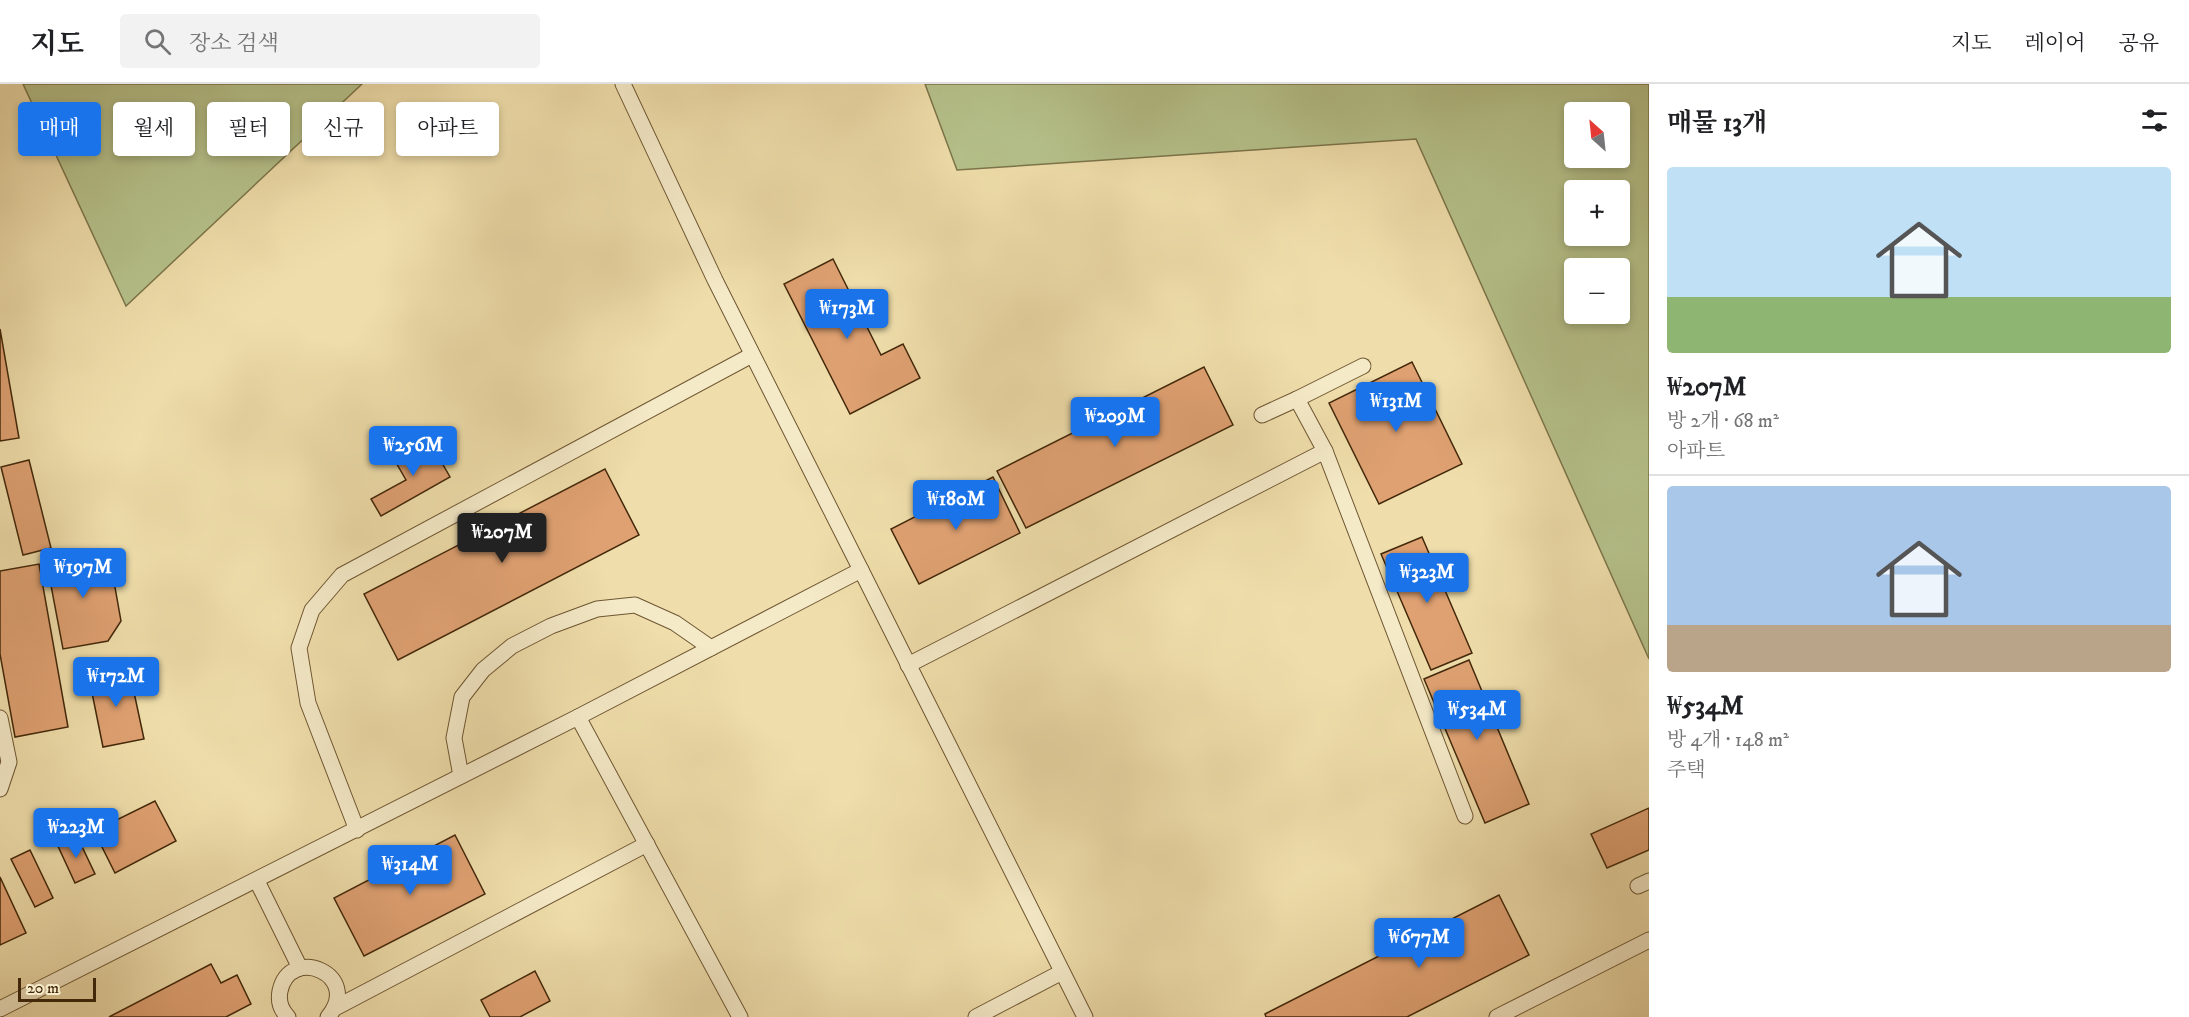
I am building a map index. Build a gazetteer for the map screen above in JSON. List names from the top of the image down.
{
  "scale_bar": "20 m",
  "north": "top left",
  "page": {
    "header": "지도",
    "search": "장소 검색",
    "nav": ["지도", "레이어", "공유"],
    "heading": "매물 13개",
    "map_buttons": ["+", "−"],
    "chip": [
      "매매",
      "월세",
      "필터",
      "신규",
      "아파트"
    ],
    "list": [
      {
        "name": "₩207M",
        "note": "방 2개 · 68 m² · 아파트"
      },
      {
        "name": "₩534M",
        "note": "방 4개 · 148 m² · 주택"
      }
    ],
    "price": [
      "₩173M",
      "₩131M",
      "₩209M",
      "₩256M",
      "₩180M",
      "₩207M",
      "₩197M",
      "₩323M",
      "₩172M",
      "₩534M",
      "₩223M",
      "₩314M",
      "₩677M"
    ],
    "scale": "20 m"
  }
}
